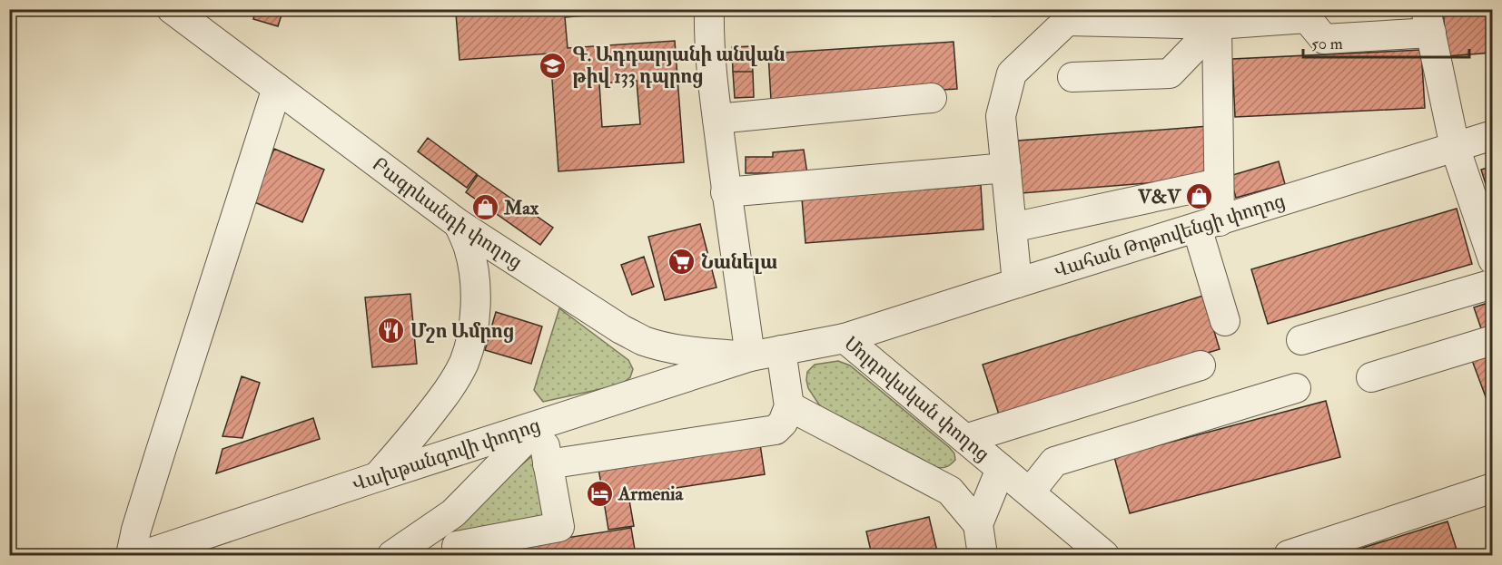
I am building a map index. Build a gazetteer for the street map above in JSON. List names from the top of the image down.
{
  "streets": {
    "street": [
      "Բագրևանդի փողոց",
      "Վահան Թոթովենցի փողոց",
      "Մոլդովական փողոց",
      "Վախթանգովի փողոց"
    ]
  },
  "crossings": [
    ["Բագրևանդի փողոց", "Մոլդովական փողոց"],
    ["Բագրևանդի փողոց", "Վախթանգովի փողոց"],
    ["Վահան Թոթովենցի փողոց", "Մոլդովական փողոց"],
    ["Մոլդովական փողոց", "Վախթանգովի փողոց"]
  ],
  "places": {
    "school or university": ["Գ. Ադդարյանի անվան թիվ 133 դպրոց"],
    "shop": ["V&V", "Max"],
    "supermarket": ["Նանելա"],
    "restaurant": ["Մշո Ամրոց"],
    "hotel": ["Armenia"]
  },
  "scale_bar": "50 m"
}
